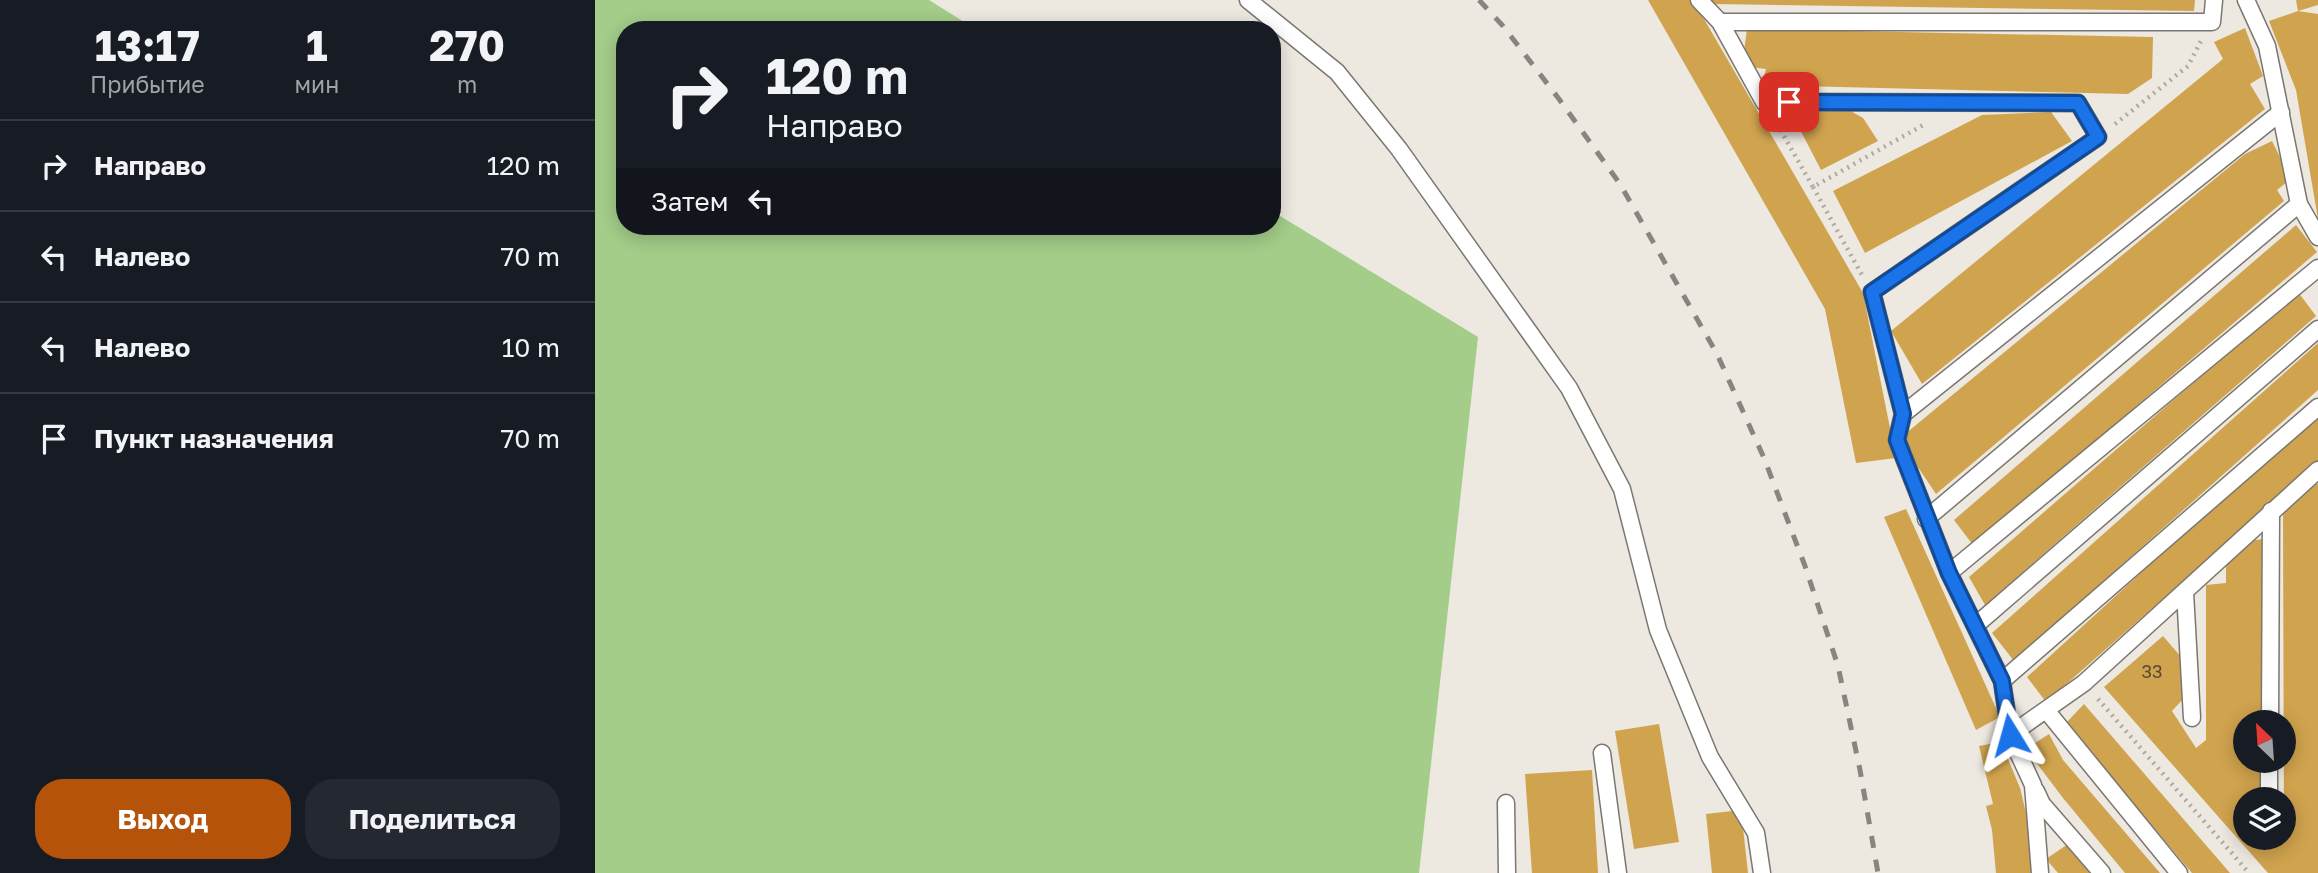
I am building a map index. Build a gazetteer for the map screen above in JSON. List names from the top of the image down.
{
  "house_numbers": ["33"],
  "north": "top left",
  "page": {
    "eta": [
      "13:17",
      "Прибытие",
      "1",
      "мин",
      "270",
      "m"
    ],
    "turn": ["120 m", "Направо"],
    "list": [
      {
        "name": "Направо",
        "value": "120 m"
      },
      {
        "name": "Налево",
        "value": "70 m"
      },
      {
        "name": "Налево",
        "value": "10 m"
      },
      {
        "name": "Пункт назначения",
        "value": "70 m"
      }
    ],
    "then": "Затем",
    "buttons": ["Выход", "Поделиться"]
  }
}
